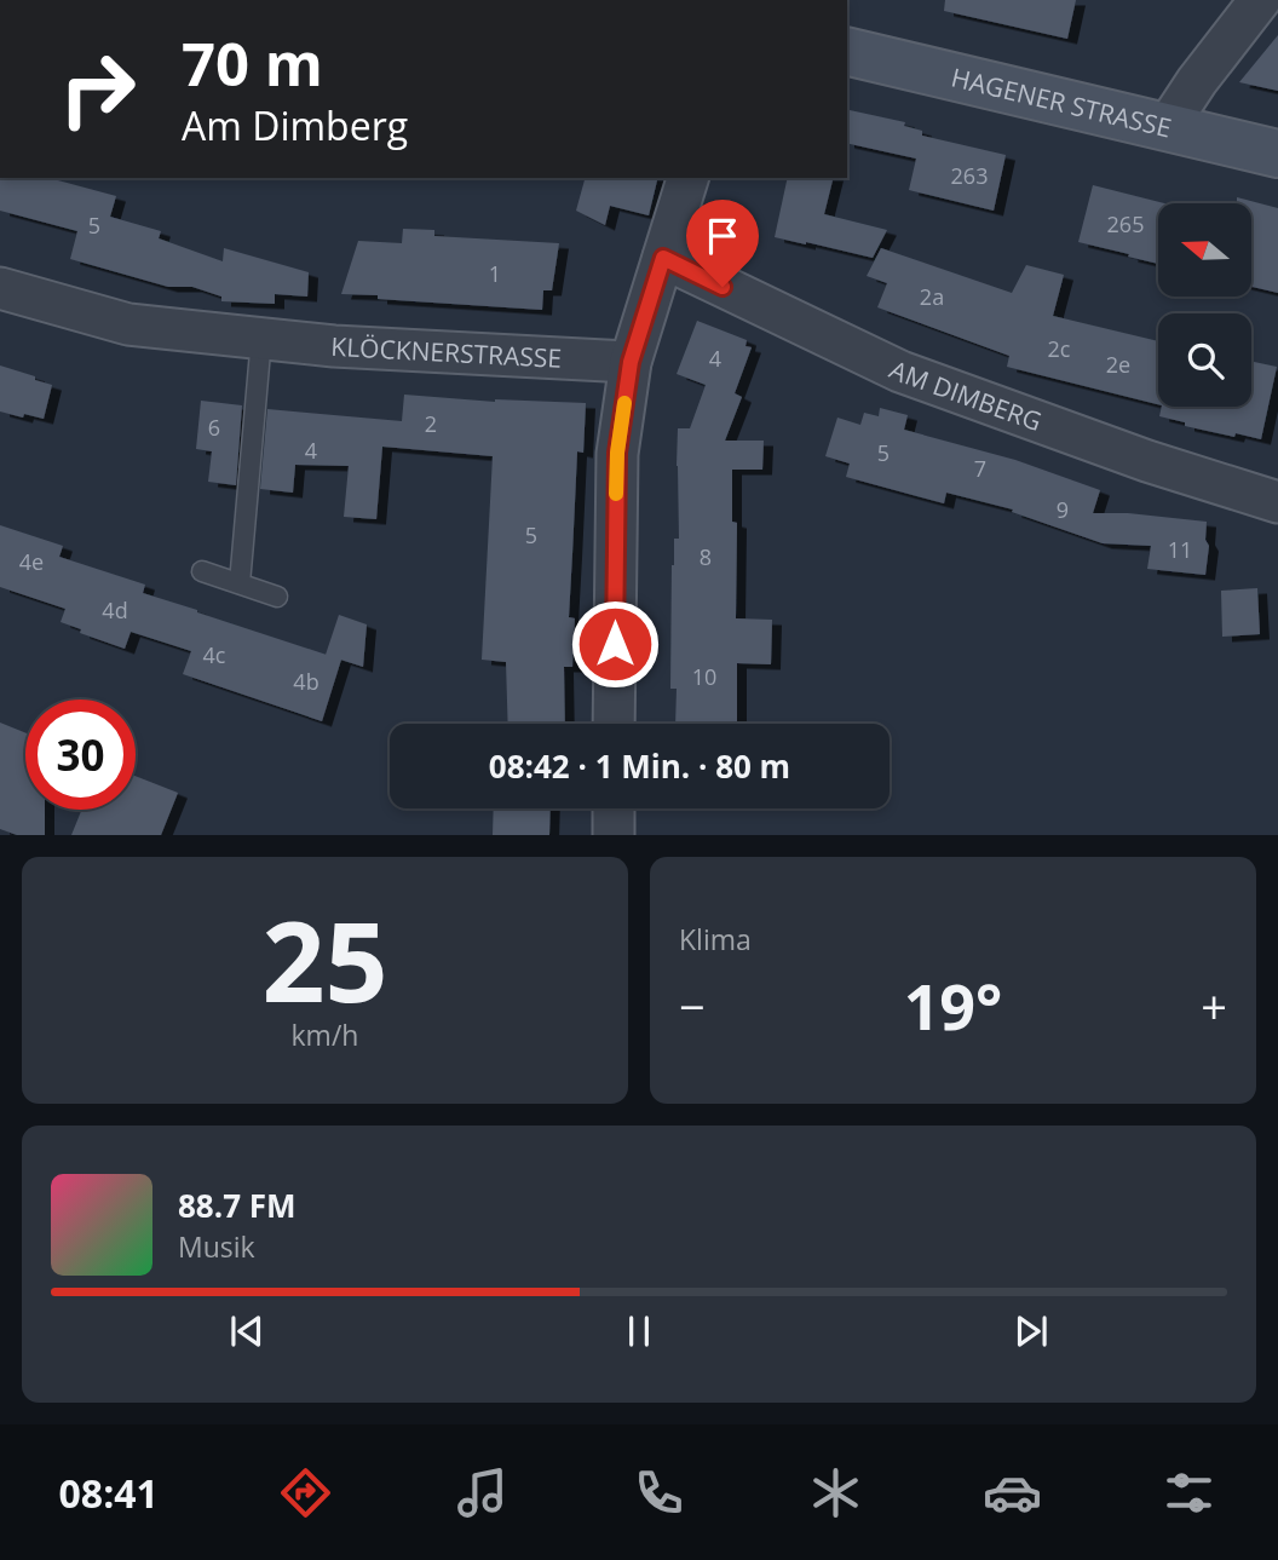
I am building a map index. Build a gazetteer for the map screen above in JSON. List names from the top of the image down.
{
  "streets": {
    "main road": ["HAGENER STRASSE"],
    "street": ["KLÖCKNERSTRASSE", "AM DIMBERG"]
  },
  "house_numbers": [
    "263",
    "265",
    "5",
    "1",
    "2a",
    "2c",
    "4",
    "2e",
    "2",
    "6",
    "4",
    "5",
    "7",
    "9",
    "5",
    "11",
    "8",
    "4e",
    "4d",
    "4c",
    "10",
    "4b"
  ],
  "north": "left",
  "page": {
    "turn": ["70 m", "Am Dimberg"],
    "limit": "30",
    "trip": "08:42 · 1 Min. · 80 m",
    "tile": [
      ["25", "km/h"],
      "Klima"
    ],
    "heat": ["−", "19°", "+"],
    "song": ["88.7 FM", "Musik"],
    "tabs": "08:41"
  }
}
